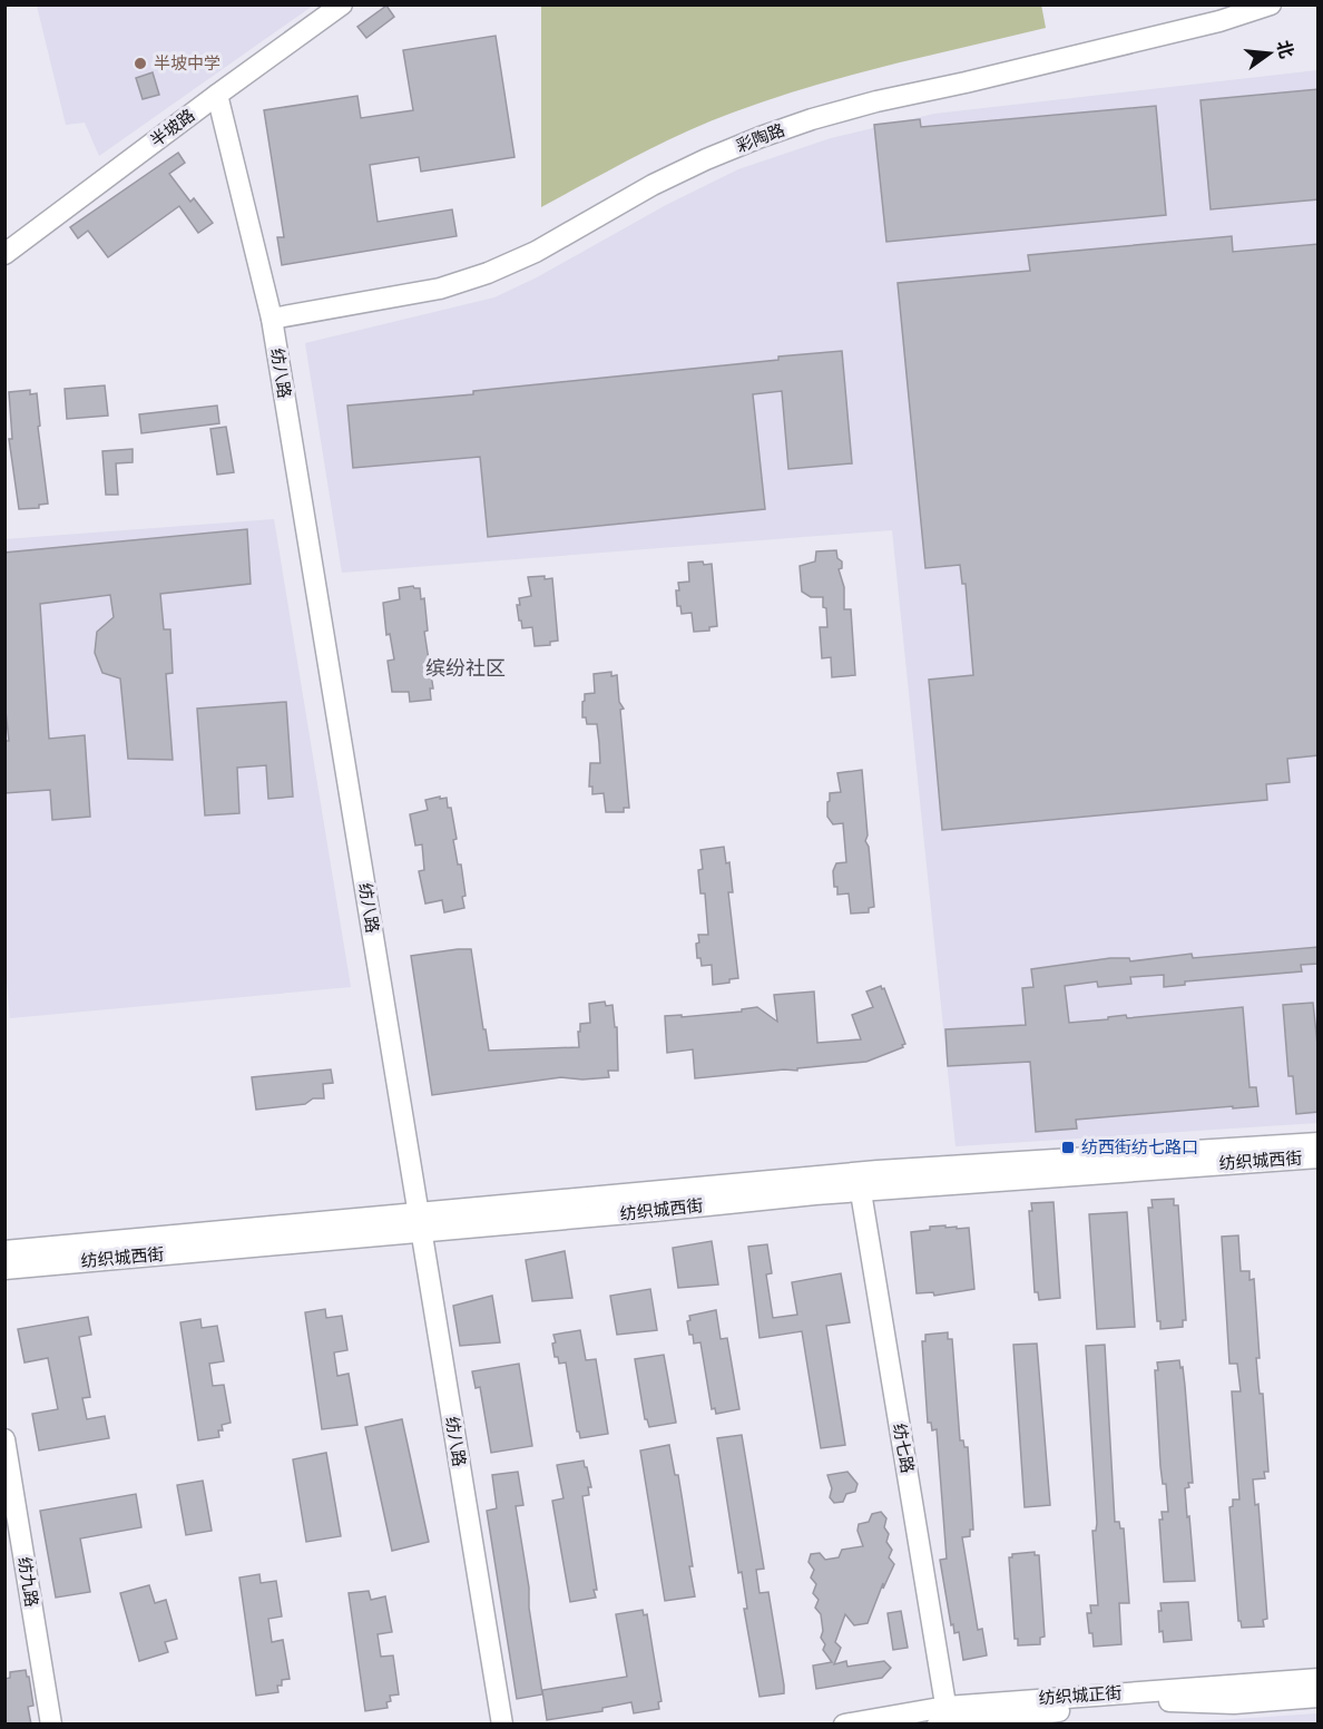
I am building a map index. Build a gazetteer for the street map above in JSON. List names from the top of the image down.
{
  "streets": {
    "street": [
      "半坡路",
      "彩陶路",
      "纺八路",
      "纺织城西街",
      "纺七路",
      "纺九路",
      "纺织城正街"
    ]
  },
  "crossings": [
    ["半坡路", "纺八路"],
    ["彩陶路", "纺八路"],
    ["纺八路", "纺织城西街"],
    ["纺织城西街", "纺七路"],
    ["纺七路", "纺织城正街"]
  ],
  "districts": ["缤纷社区"],
  "places": {
    "other": ["半坡中学"],
    "transit": ["纺西街纺七路口"]
  },
  "north": "right"
}
